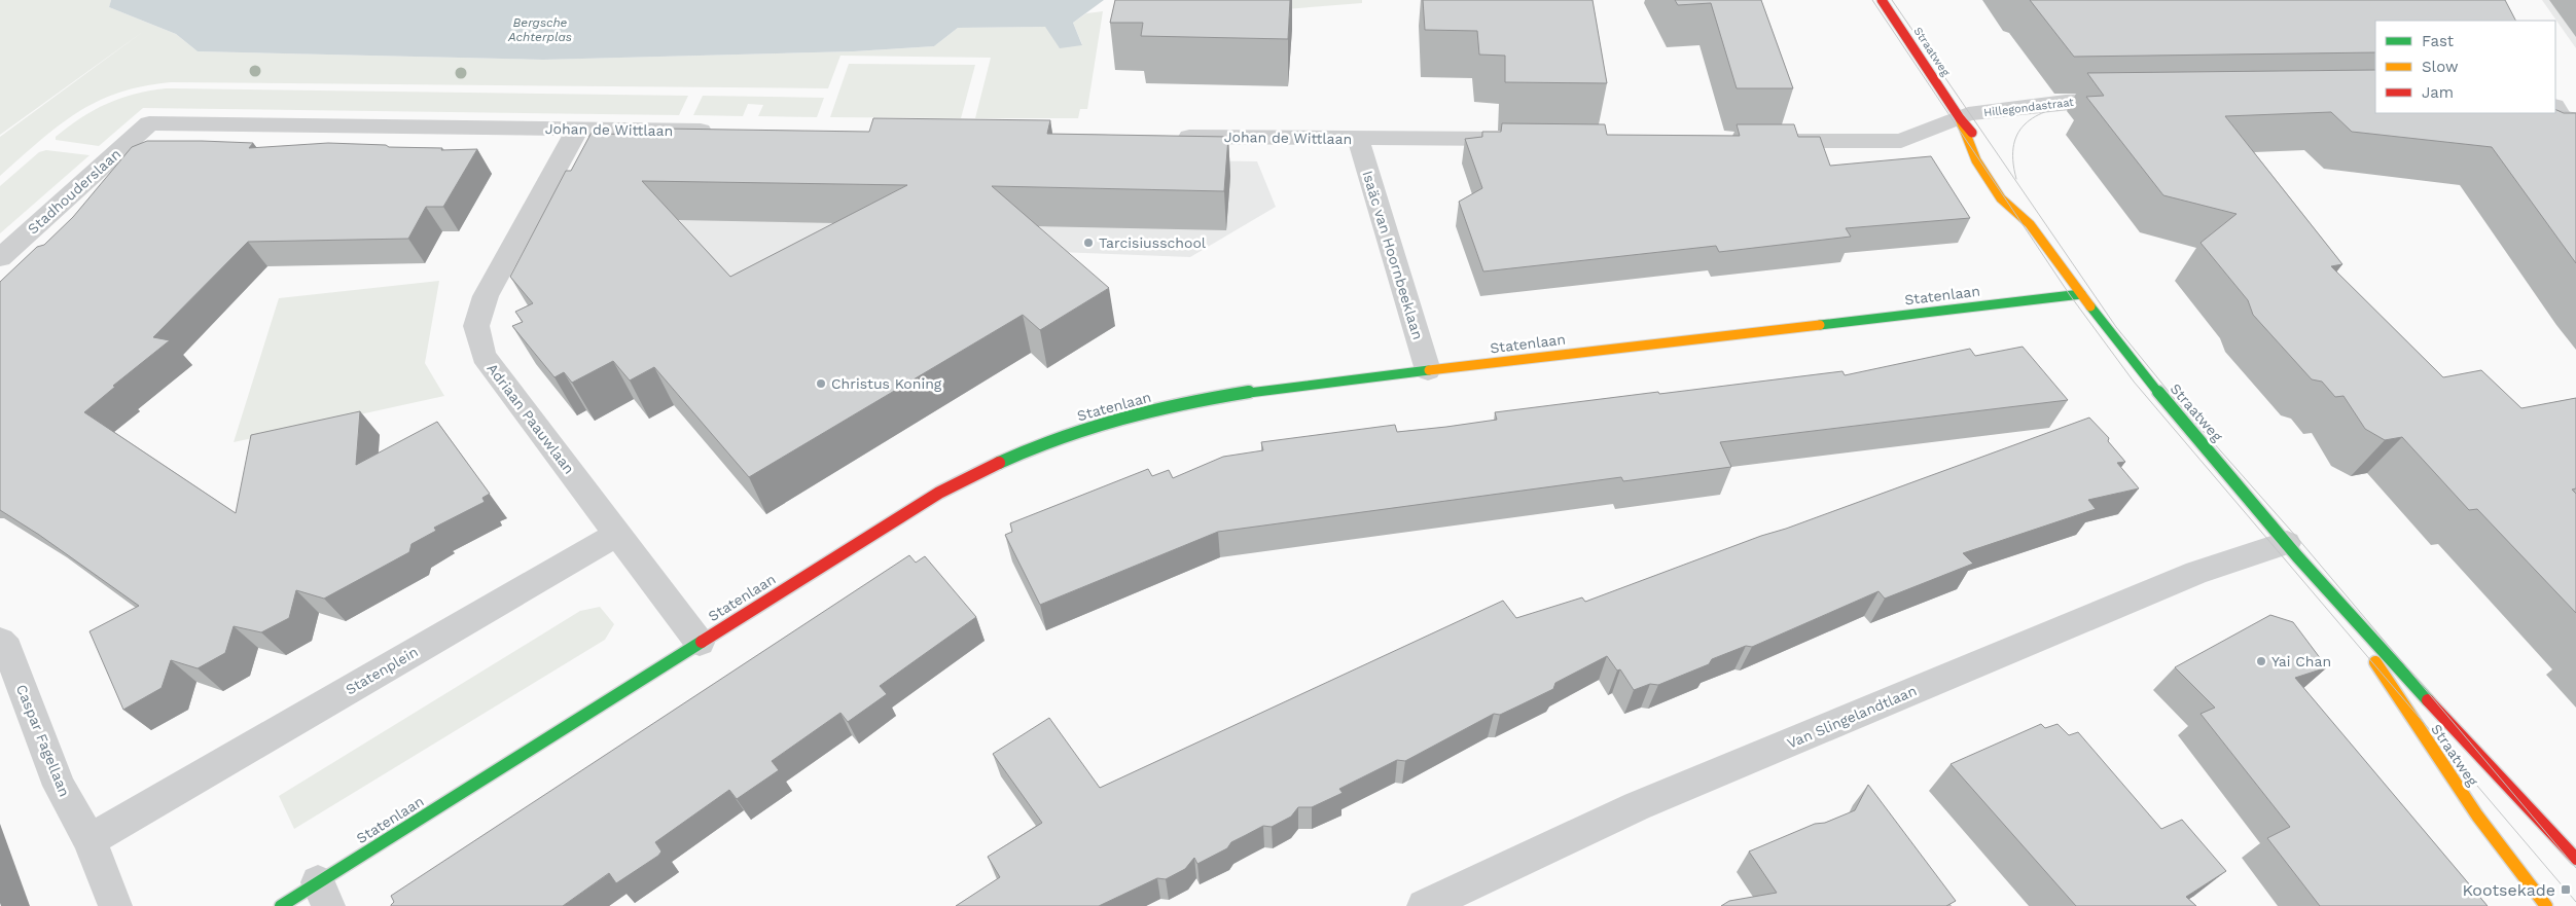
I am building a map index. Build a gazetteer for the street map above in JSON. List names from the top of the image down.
{
  "streets": {
    "street": [
      "Straatweg",
      "Hillegondastraat",
      "Johan de Wittlaan",
      "Stadhouderslaan",
      "Isaäc van Hoornbeeklaan",
      "Statenlaan",
      "Adriaan Paauwlaan",
      "Statenplein",
      "Van Slingelandtlaan",
      "Caspar Fagellaan"
    ]
  },
  "crossings": [
    ["Straatweg", "Hillegondastraat"],
    ["Straatweg", "Statenlaan"],
    ["Straatweg", "Van Slingelandtlaan"],
    ["Johan de Wittlaan", "Stadhouderslaan"],
    ["Johan de Wittlaan", "Isaäc van Hoornbeeklaan"],
    ["Johan de Wittlaan", "Adriaan Paauwlaan"],
    ["Isaäc van Hoornbeeklaan", "Statenlaan"],
    ["Adriaan Paauwlaan", "Statenplein"],
    ["Statenplein", "Caspar Fagellaan"]
  ],
  "water": ["Bergsche Achterplas"],
  "places": {
    "other": ["Tarcisiusschool", "Christus Koning", "Yai Chan"],
    "transit": ["Kootsekade"]
  },
  "legend": ["Fast", "Slow", "Jam"]
}
